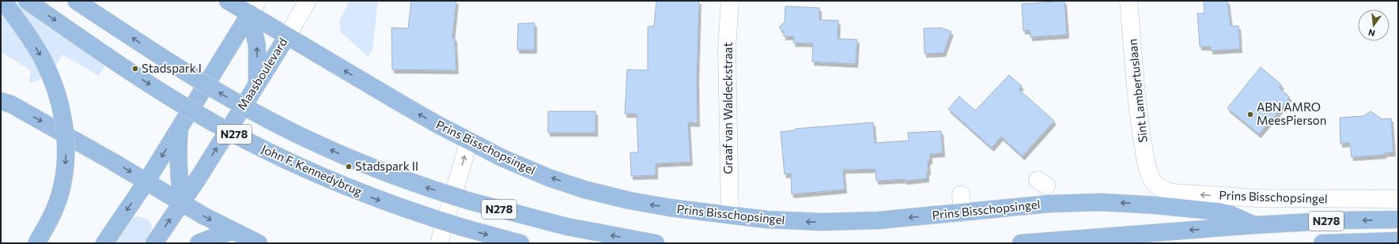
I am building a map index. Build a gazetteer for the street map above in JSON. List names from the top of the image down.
{
  "streets": {
    "main road": [
      "Maasboulevard",
      "N278",
      "Prins Bisschopsingel",
      "John F. Kennedybrug"
    ],
    "street": ["Sint Lambertuslaan", "Graaf van Waldeckstraat"]
  },
  "crossings": [
    ["Maasboulevard", "Prins Bisschopsingel"],
    ["Sint Lambertuslaan", "Prins Bisschopsingel"],
    ["Graaf van Waldeckstraat", "Prins Bisschopsingel"]
  ],
  "one_way": ["Maasboulevard"],
  "places": ["Stadspark I", "ABN AMRO MeesPierson", "Stadspark II"],
  "north": "bottom"
}
